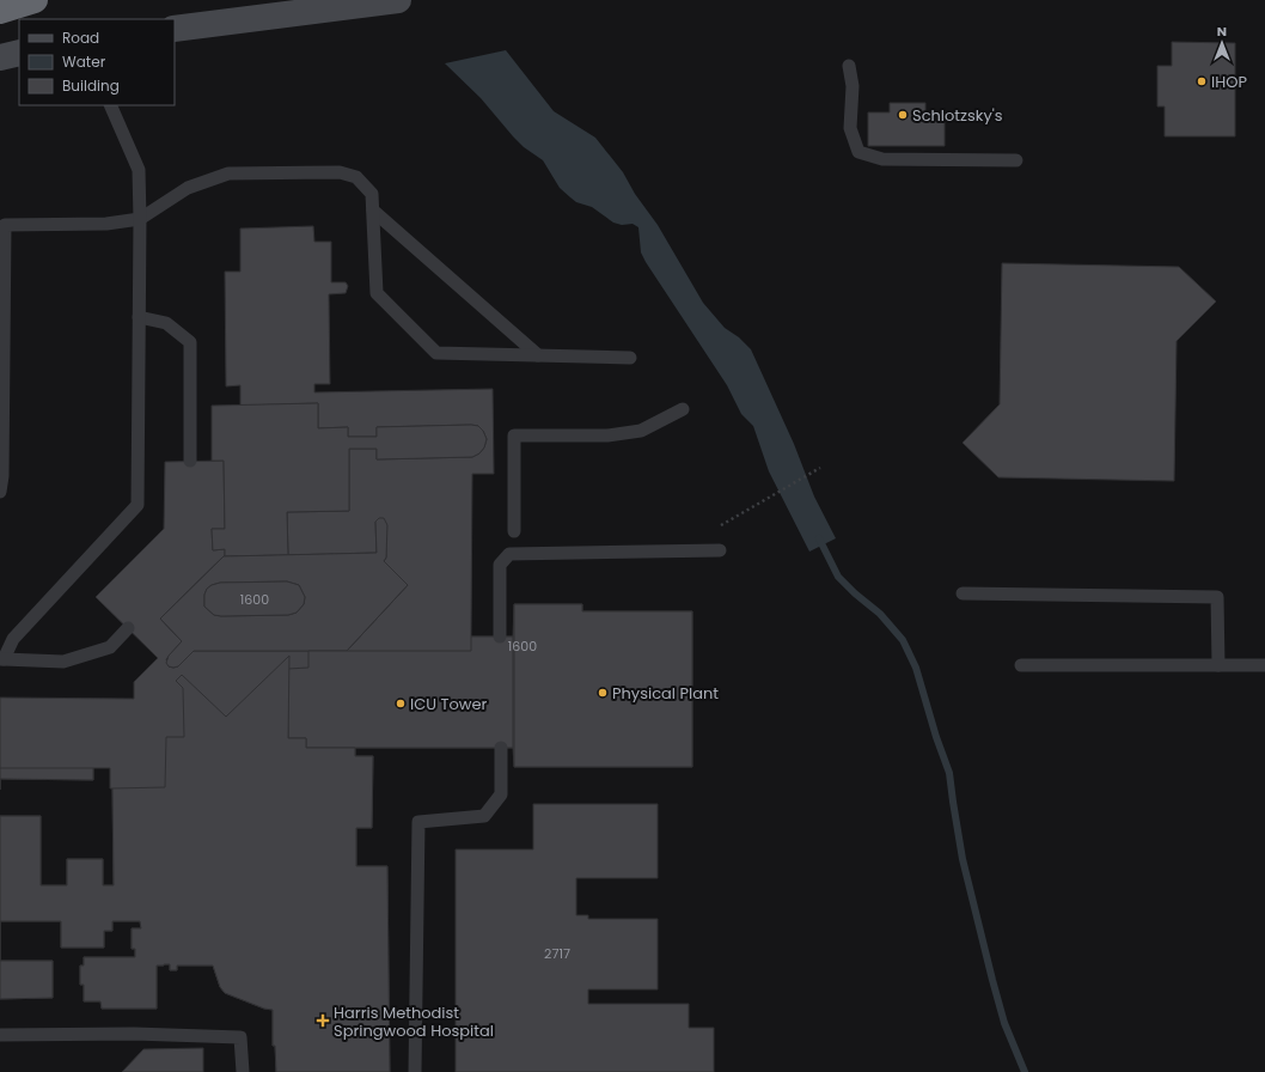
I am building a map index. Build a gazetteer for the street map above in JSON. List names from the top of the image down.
{
  "places": {
    "other": [
      "IHOP",
      "Schlotzsky's",
      "Physical Plant",
      "ICU Tower"
    ],
    "health": ["Harris Methodist Springwood Hospital"]
  },
  "house_numbers": ["1600", "1600", "2717"],
  "legend": ["Road", "Water", "Building"],
  "north": "top"
}
